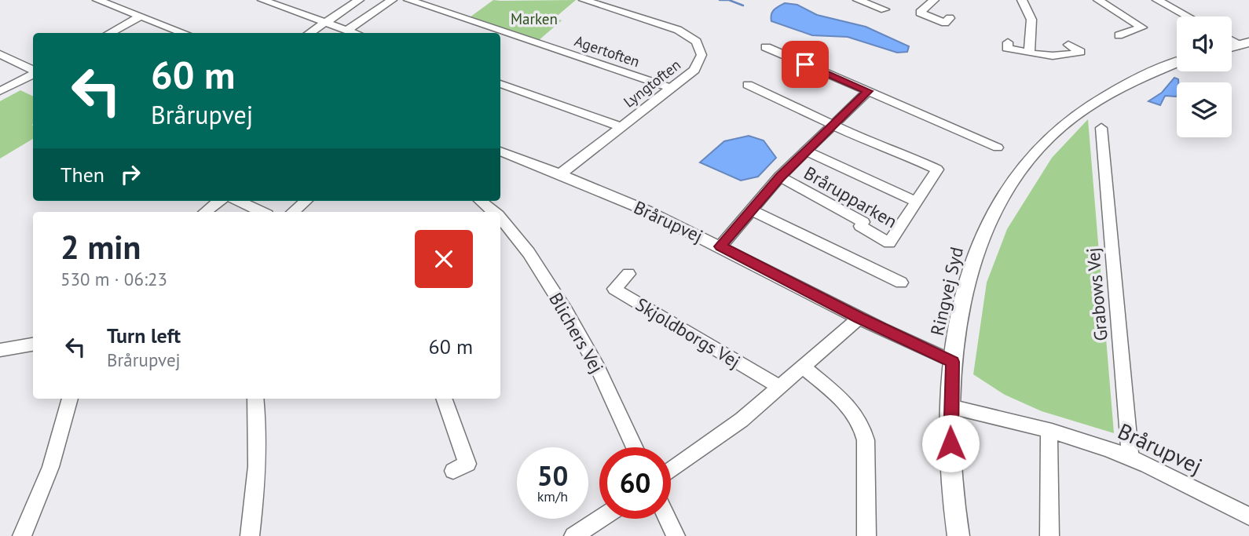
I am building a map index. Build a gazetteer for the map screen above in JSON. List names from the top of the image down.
{
  "streets": {
    "main road": ["Ringvej Syd"],
    "street": [
      "Agertoften",
      "Lyngtoften",
      "Brårupparken",
      "Brårupvej",
      "Grabows Vej",
      "Blichers Vej",
      "Skjoldborgs Vej"
    ]
  },
  "crossings": [
    ["Agertoften", "Lyngtoften"],
    ["Lyngtoften", "Brårupvej"],
    ["Brårupparken", "Brårupvej"],
    ["Brårupvej", "Ringvej Syd"],
    ["Brårupvej", "Grabows Vej"]
  ],
  "parks": ["Marken"],
  "page": {
    "turn": ["60 m", "Brårupvej"],
    "then": "Then",
    "heading": ["2 min", "530 m · 06:23"],
    "list": [
      {
        "name": "Turn left",
        "note": "Brårupvej",
        "value": "60 m"
      }
    ],
    "speed": "50 km/h",
    "limit": "60"
  }
}
